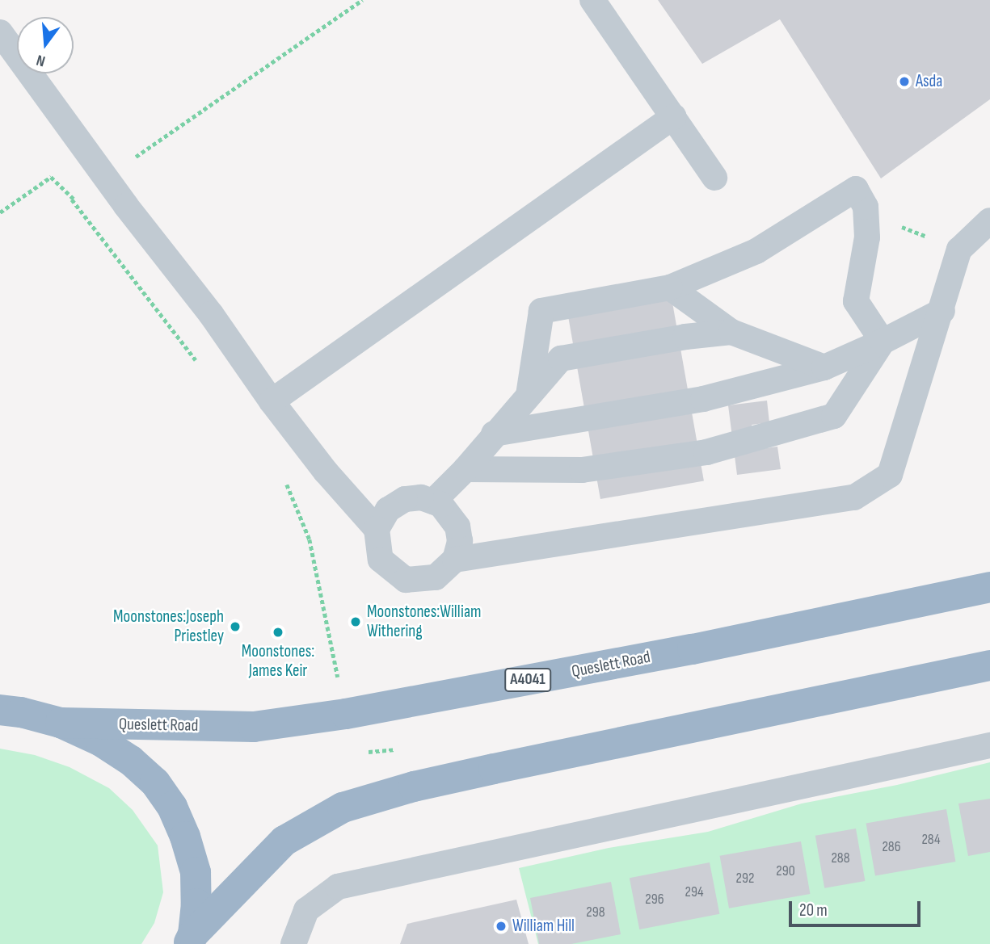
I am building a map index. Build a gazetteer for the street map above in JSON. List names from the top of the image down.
{
  "streets": {
    "highway": ["Queslett Road", "A4041"]
  },
  "places": [
    "Asda",
    "Moonstones:William Withering",
    "Moonstones:Joseph Priestley",
    "Moonstones: James Keir",
    "William Hill"
  ],
  "house_numbers": [
    "284",
    "286",
    "288",
    "290",
    "292",
    "294",
    "296",
    "298"
  ],
  "scale_bar": "20 m",
  "north": "bottom"
}
